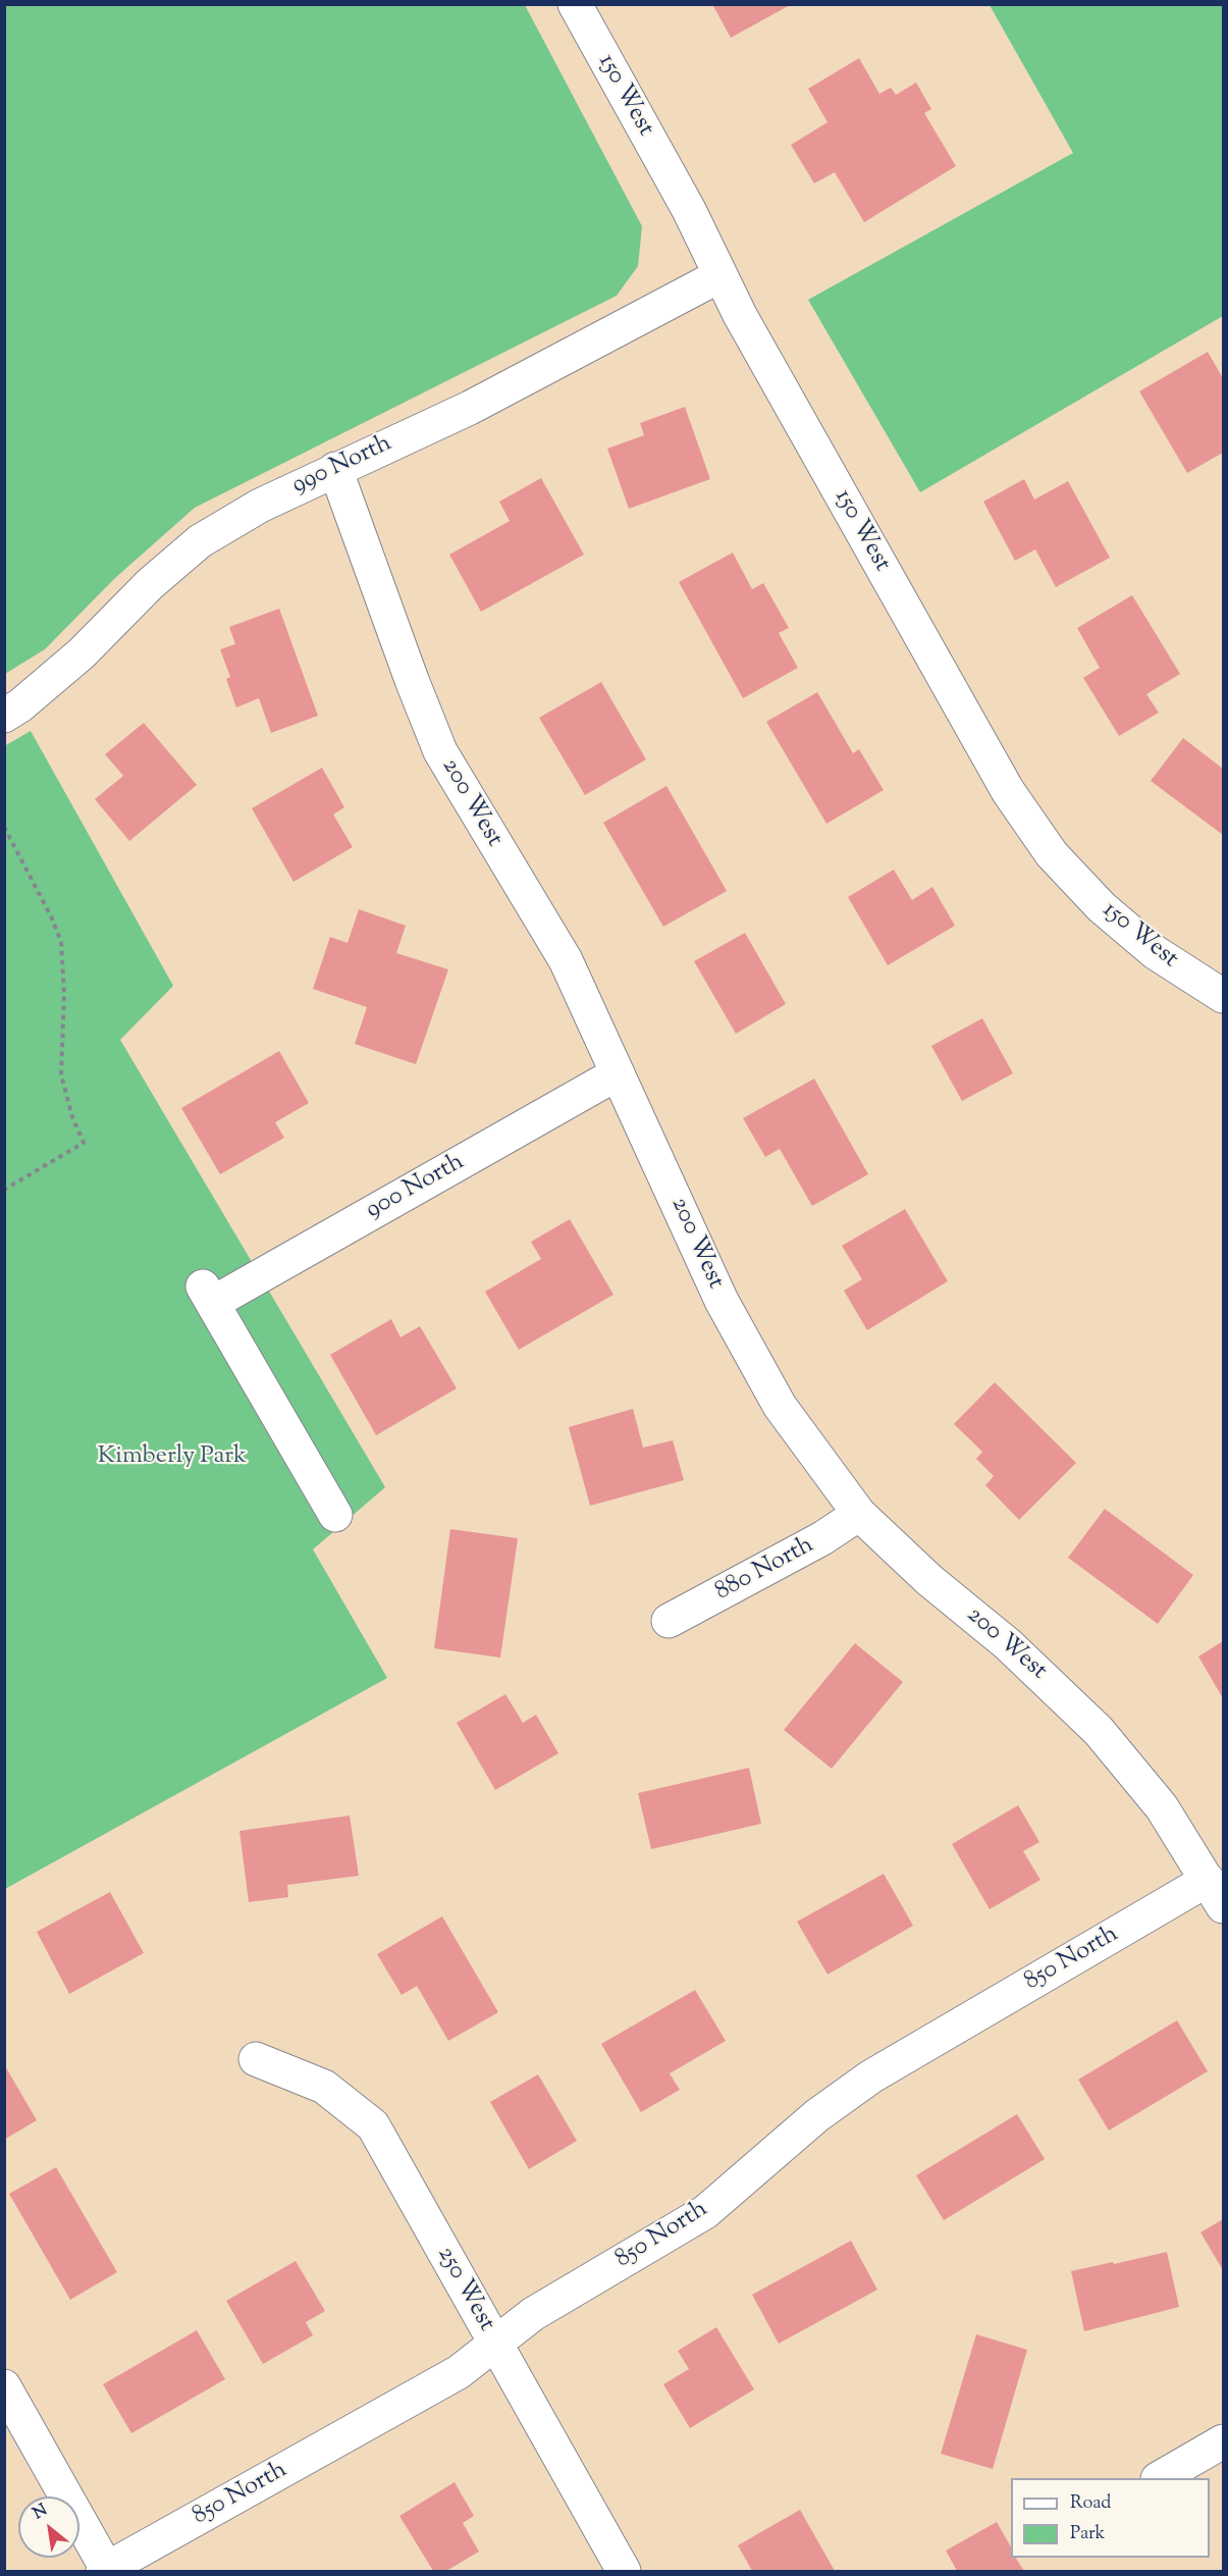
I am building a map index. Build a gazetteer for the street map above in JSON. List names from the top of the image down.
{
  "streets": {
    "street": [
      "150 West",
      "990 North",
      "200 West",
      "900 North",
      "880 North",
      "850 North",
      "250 West"
    ]
  },
  "crossings": [
    ["150 West", "990 North"],
    ["990 North", "200 West"],
    ["200 West", "900 North"],
    ["200 West", "880 North"],
    ["200 West", "850 North"],
    ["850 North", "250 West"]
  ],
  "parks": ["Kimberly Park"],
  "legend": ["Road", "Park"],
  "north": "top left"
}
